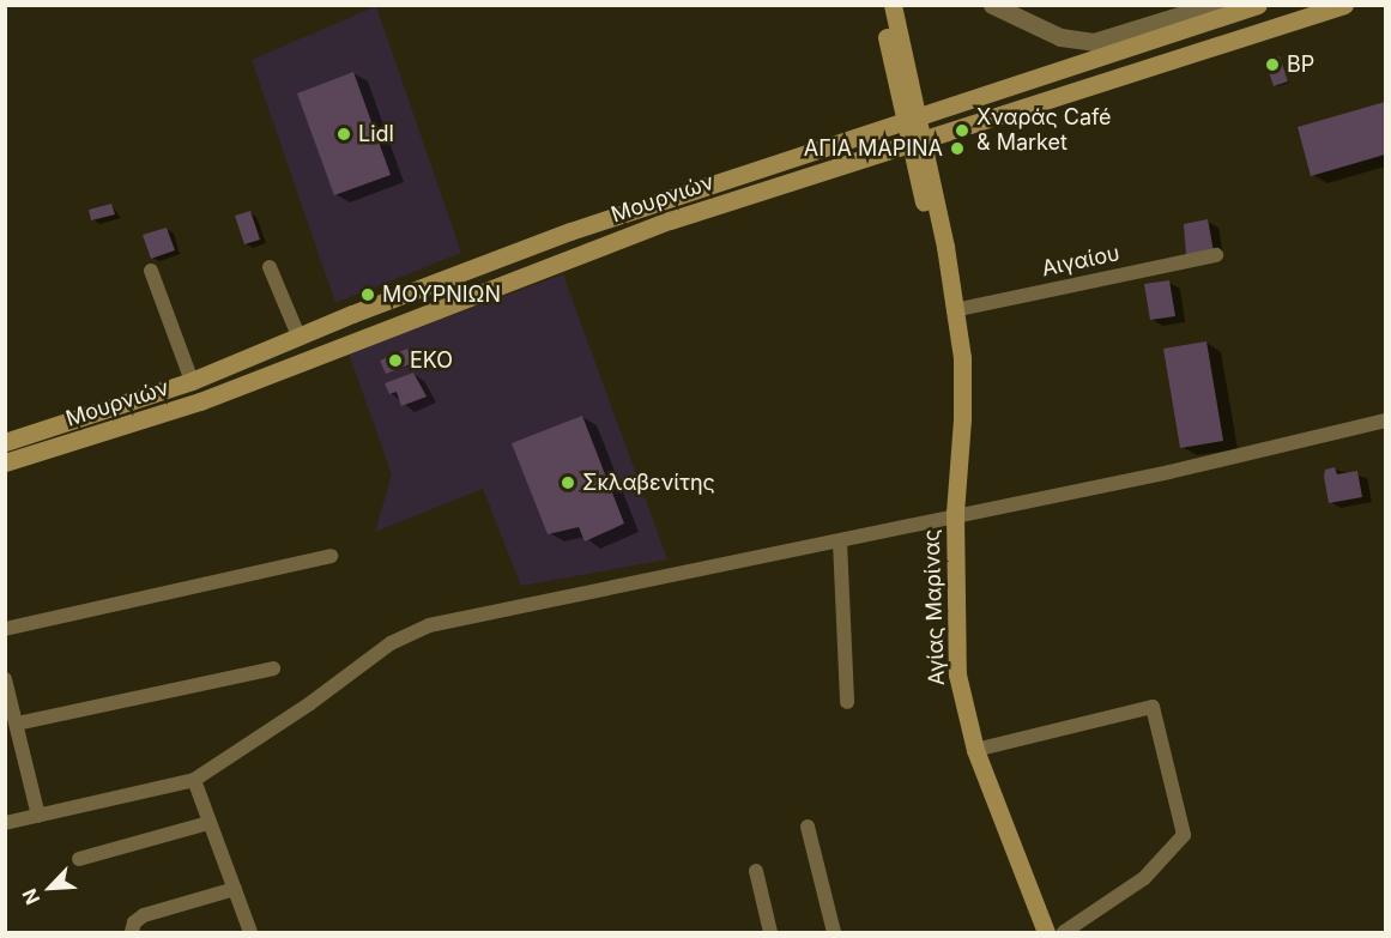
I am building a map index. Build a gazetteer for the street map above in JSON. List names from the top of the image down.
{
  "streets": {
    "main road": ["Μουρνιών", "Αγίας Μαρίνας"],
    "street": ["Αιγαίου"]
  },
  "crossings": [
    ["Μουρνιών", "Αγίας Μαρίνας"],
    ["Αιγαίου", "Αγίας Μαρίνας"]
  ],
  "places": [
    "BP",
    "Χναράς Café & Market",
    "Lidl",
    "ΑΓΙΑ ΜΑΡΙΝΑ",
    "ΜΟΥΡΝΙΩΝ",
    "EKO",
    "Σκλαβενίτης"
  ],
  "north": "bottom left"
}
